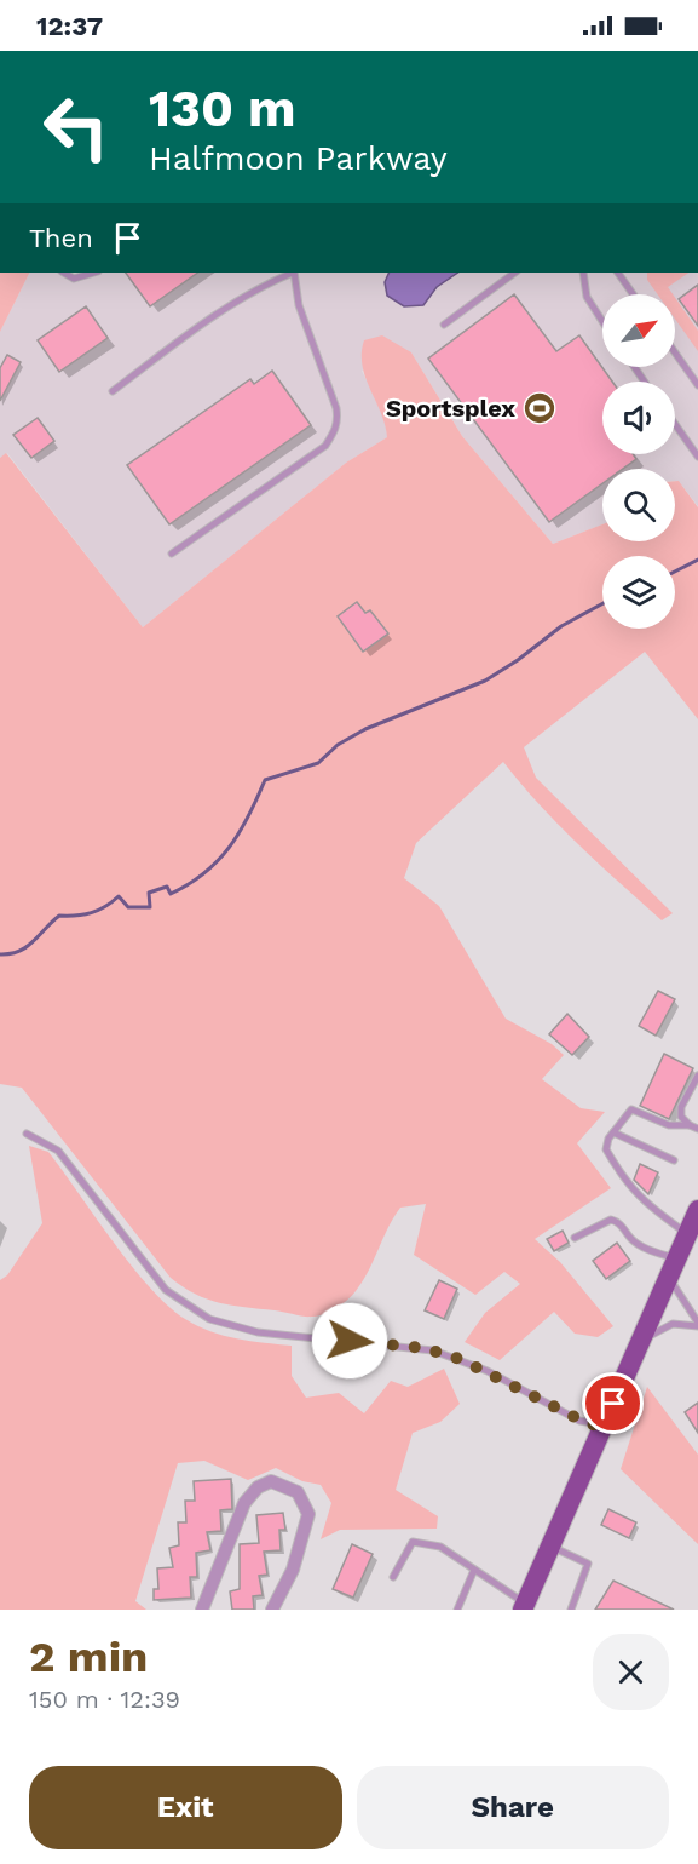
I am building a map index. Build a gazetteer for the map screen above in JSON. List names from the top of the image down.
{
  "places": {
    "sports": ["Sportsplex"]
  },
  "north": "top right",
  "page": {
    "status": "12:37",
    "turn": ["130 m", "Halfmoon Parkway"],
    "then": "Then",
    "heading": ["2 min", "150 m · 12:39"],
    "buttons": ["Exit", "Share"]
  }
}
